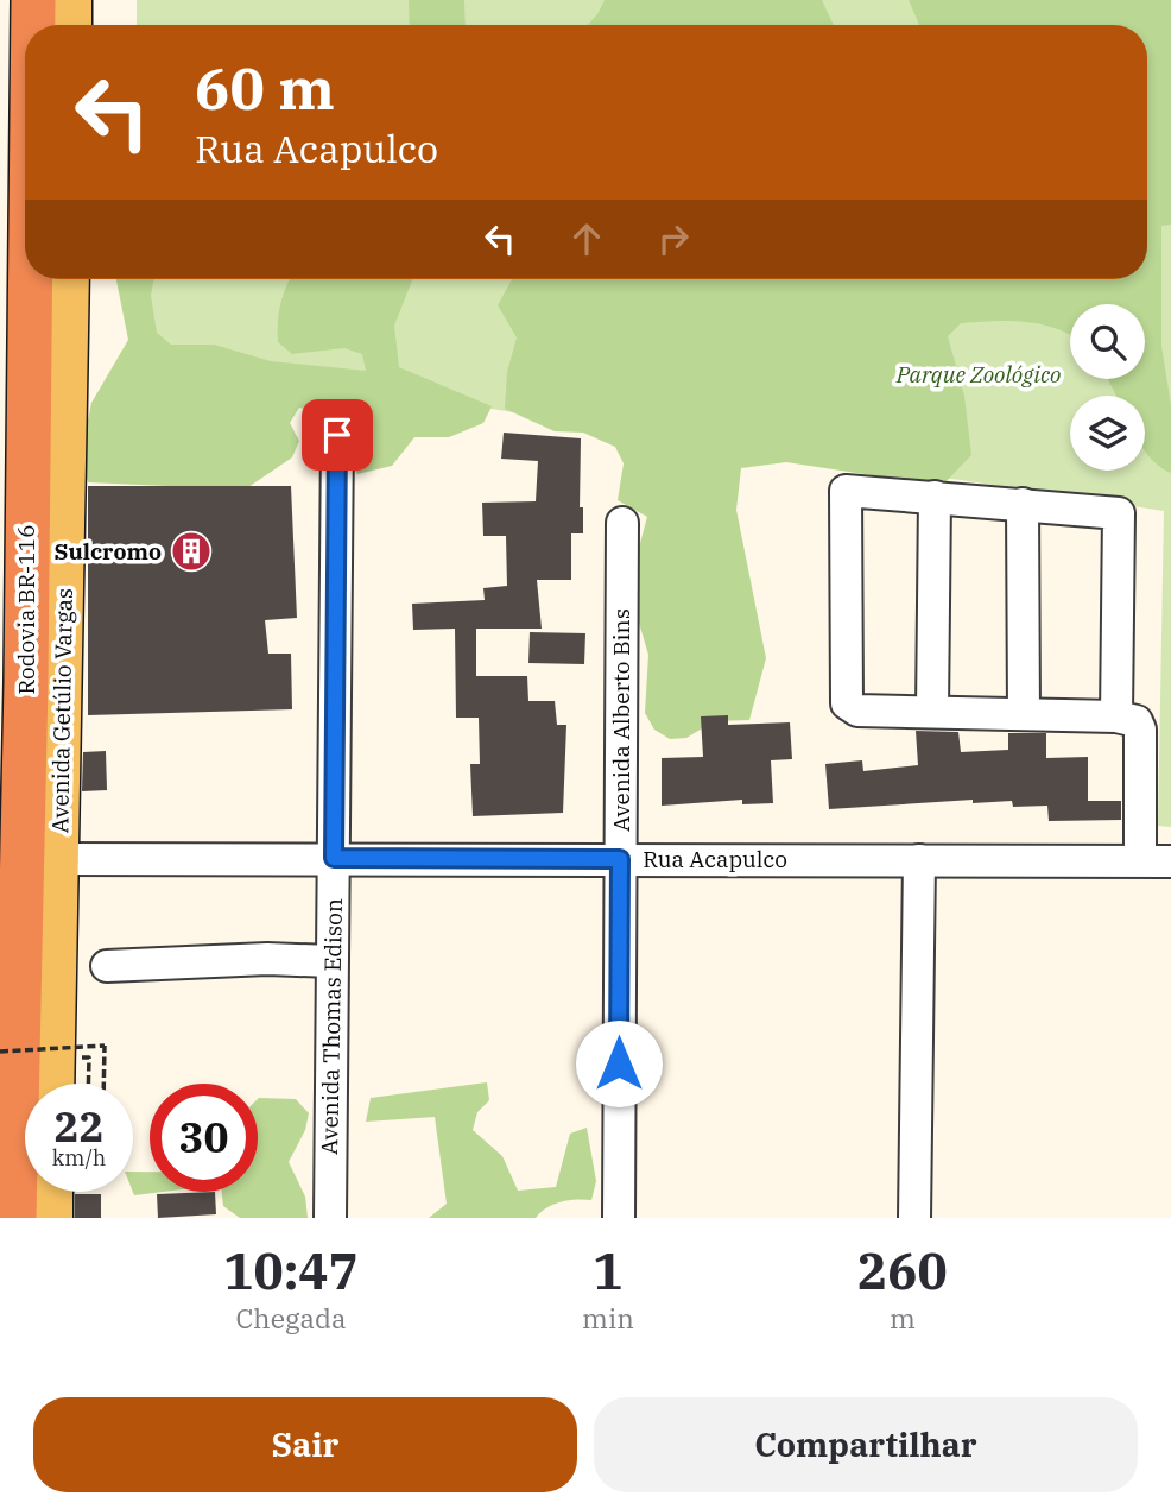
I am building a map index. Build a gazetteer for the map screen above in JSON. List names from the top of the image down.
{
  "streets": {
    "highway": ["Rodovia BR-116"],
    "main road": ["Avenida Getúlio Vargas"],
    "street": ["Avenida Alberto Bins", "Rua Acapulco", "Avenida Thomas Edison"]
  },
  "crossings": [
    ["Avenida Getúlio Vargas", "Rua Acapulco"],
    ["Avenida Alberto Bins", "Rua Acapulco"],
    ["Rua Acapulco", "Avenida Thomas Edison"]
  ],
  "parks": ["Parque Zoológico"],
  "places": {
    "building": ["Sulcromo"]
  },
  "page": {
    "turn": ["60 m", "Rua Acapulco"],
    "speed": "22 km/h",
    "limit": "30",
    "eta": [
      "10:47",
      "Chegada",
      "1",
      "min",
      "260",
      "m"
    ],
    "buttons": ["Sair", "Compartilhar"]
  }
}
